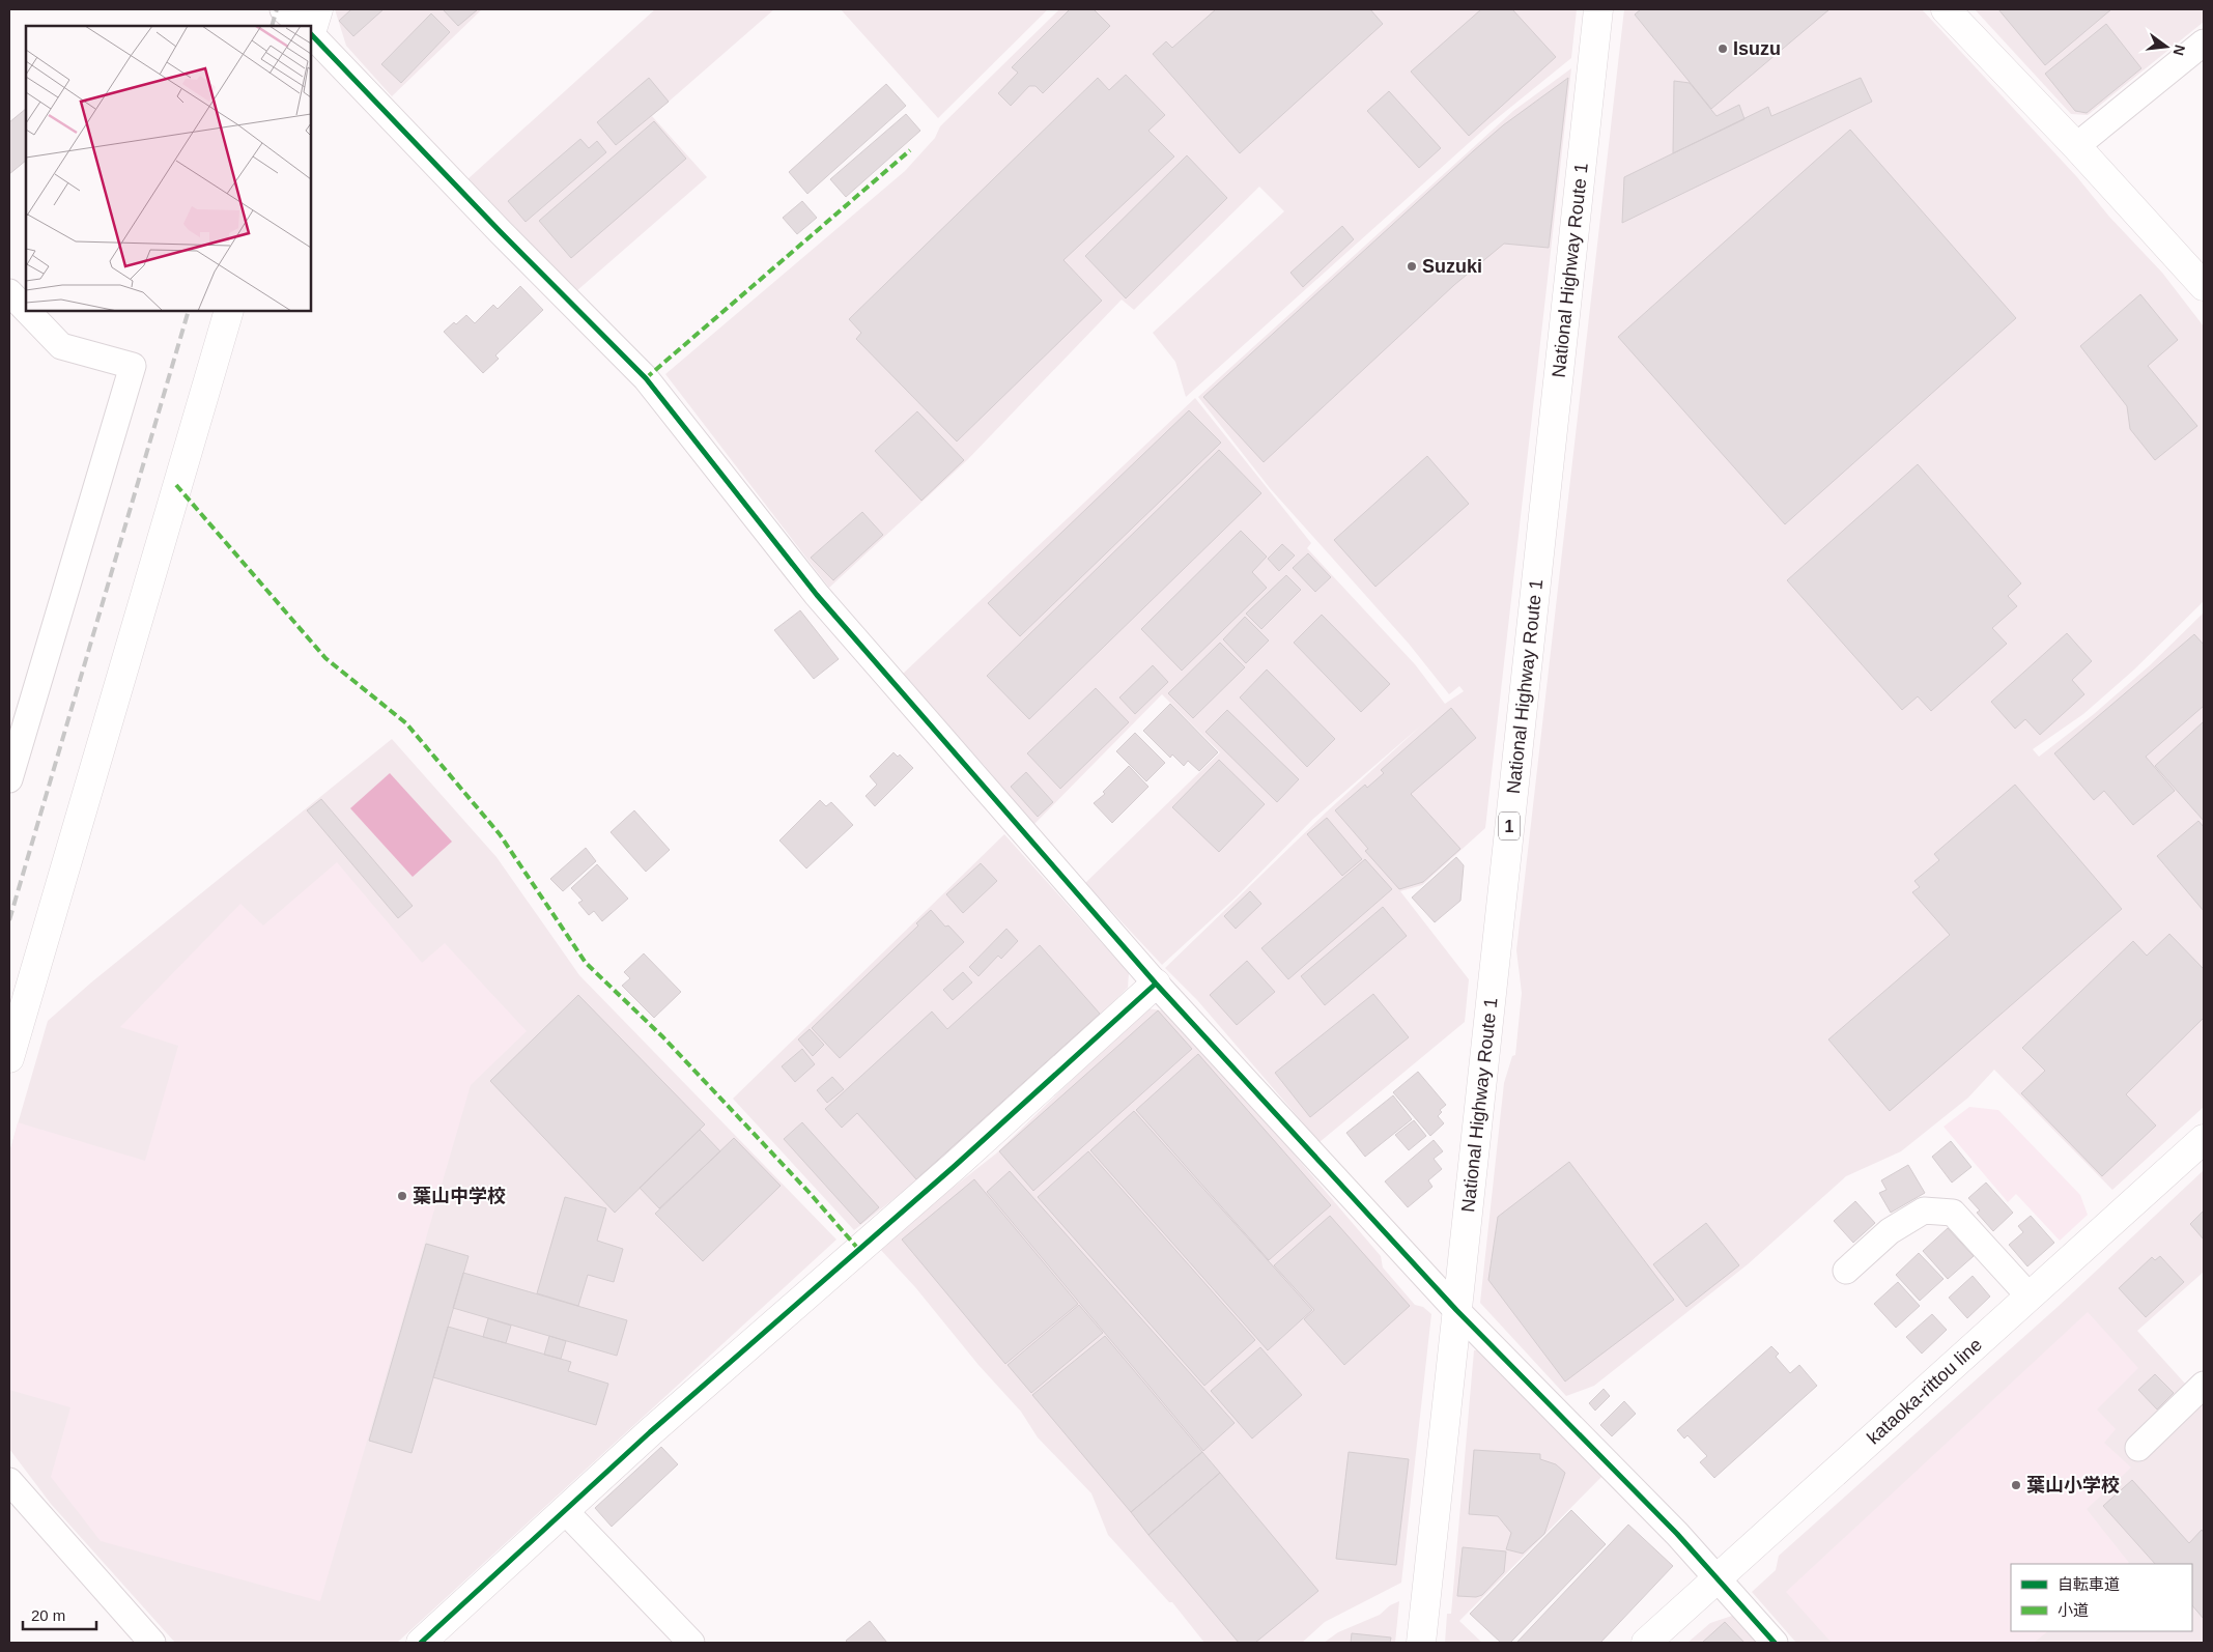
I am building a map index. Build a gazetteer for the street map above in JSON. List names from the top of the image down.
{
  "streets": {
    "main road": ["National Highway Route 1", "1", "kataoka-rittou line"]
  },
  "places": [
    "Isuzu",
    "Suzuki",
    "葉山中学校",
    "葉山小学校"
  ],
  "legend": ["自転車道", "小道"],
  "scale_bar": "20 m",
  "north": "right"
}
